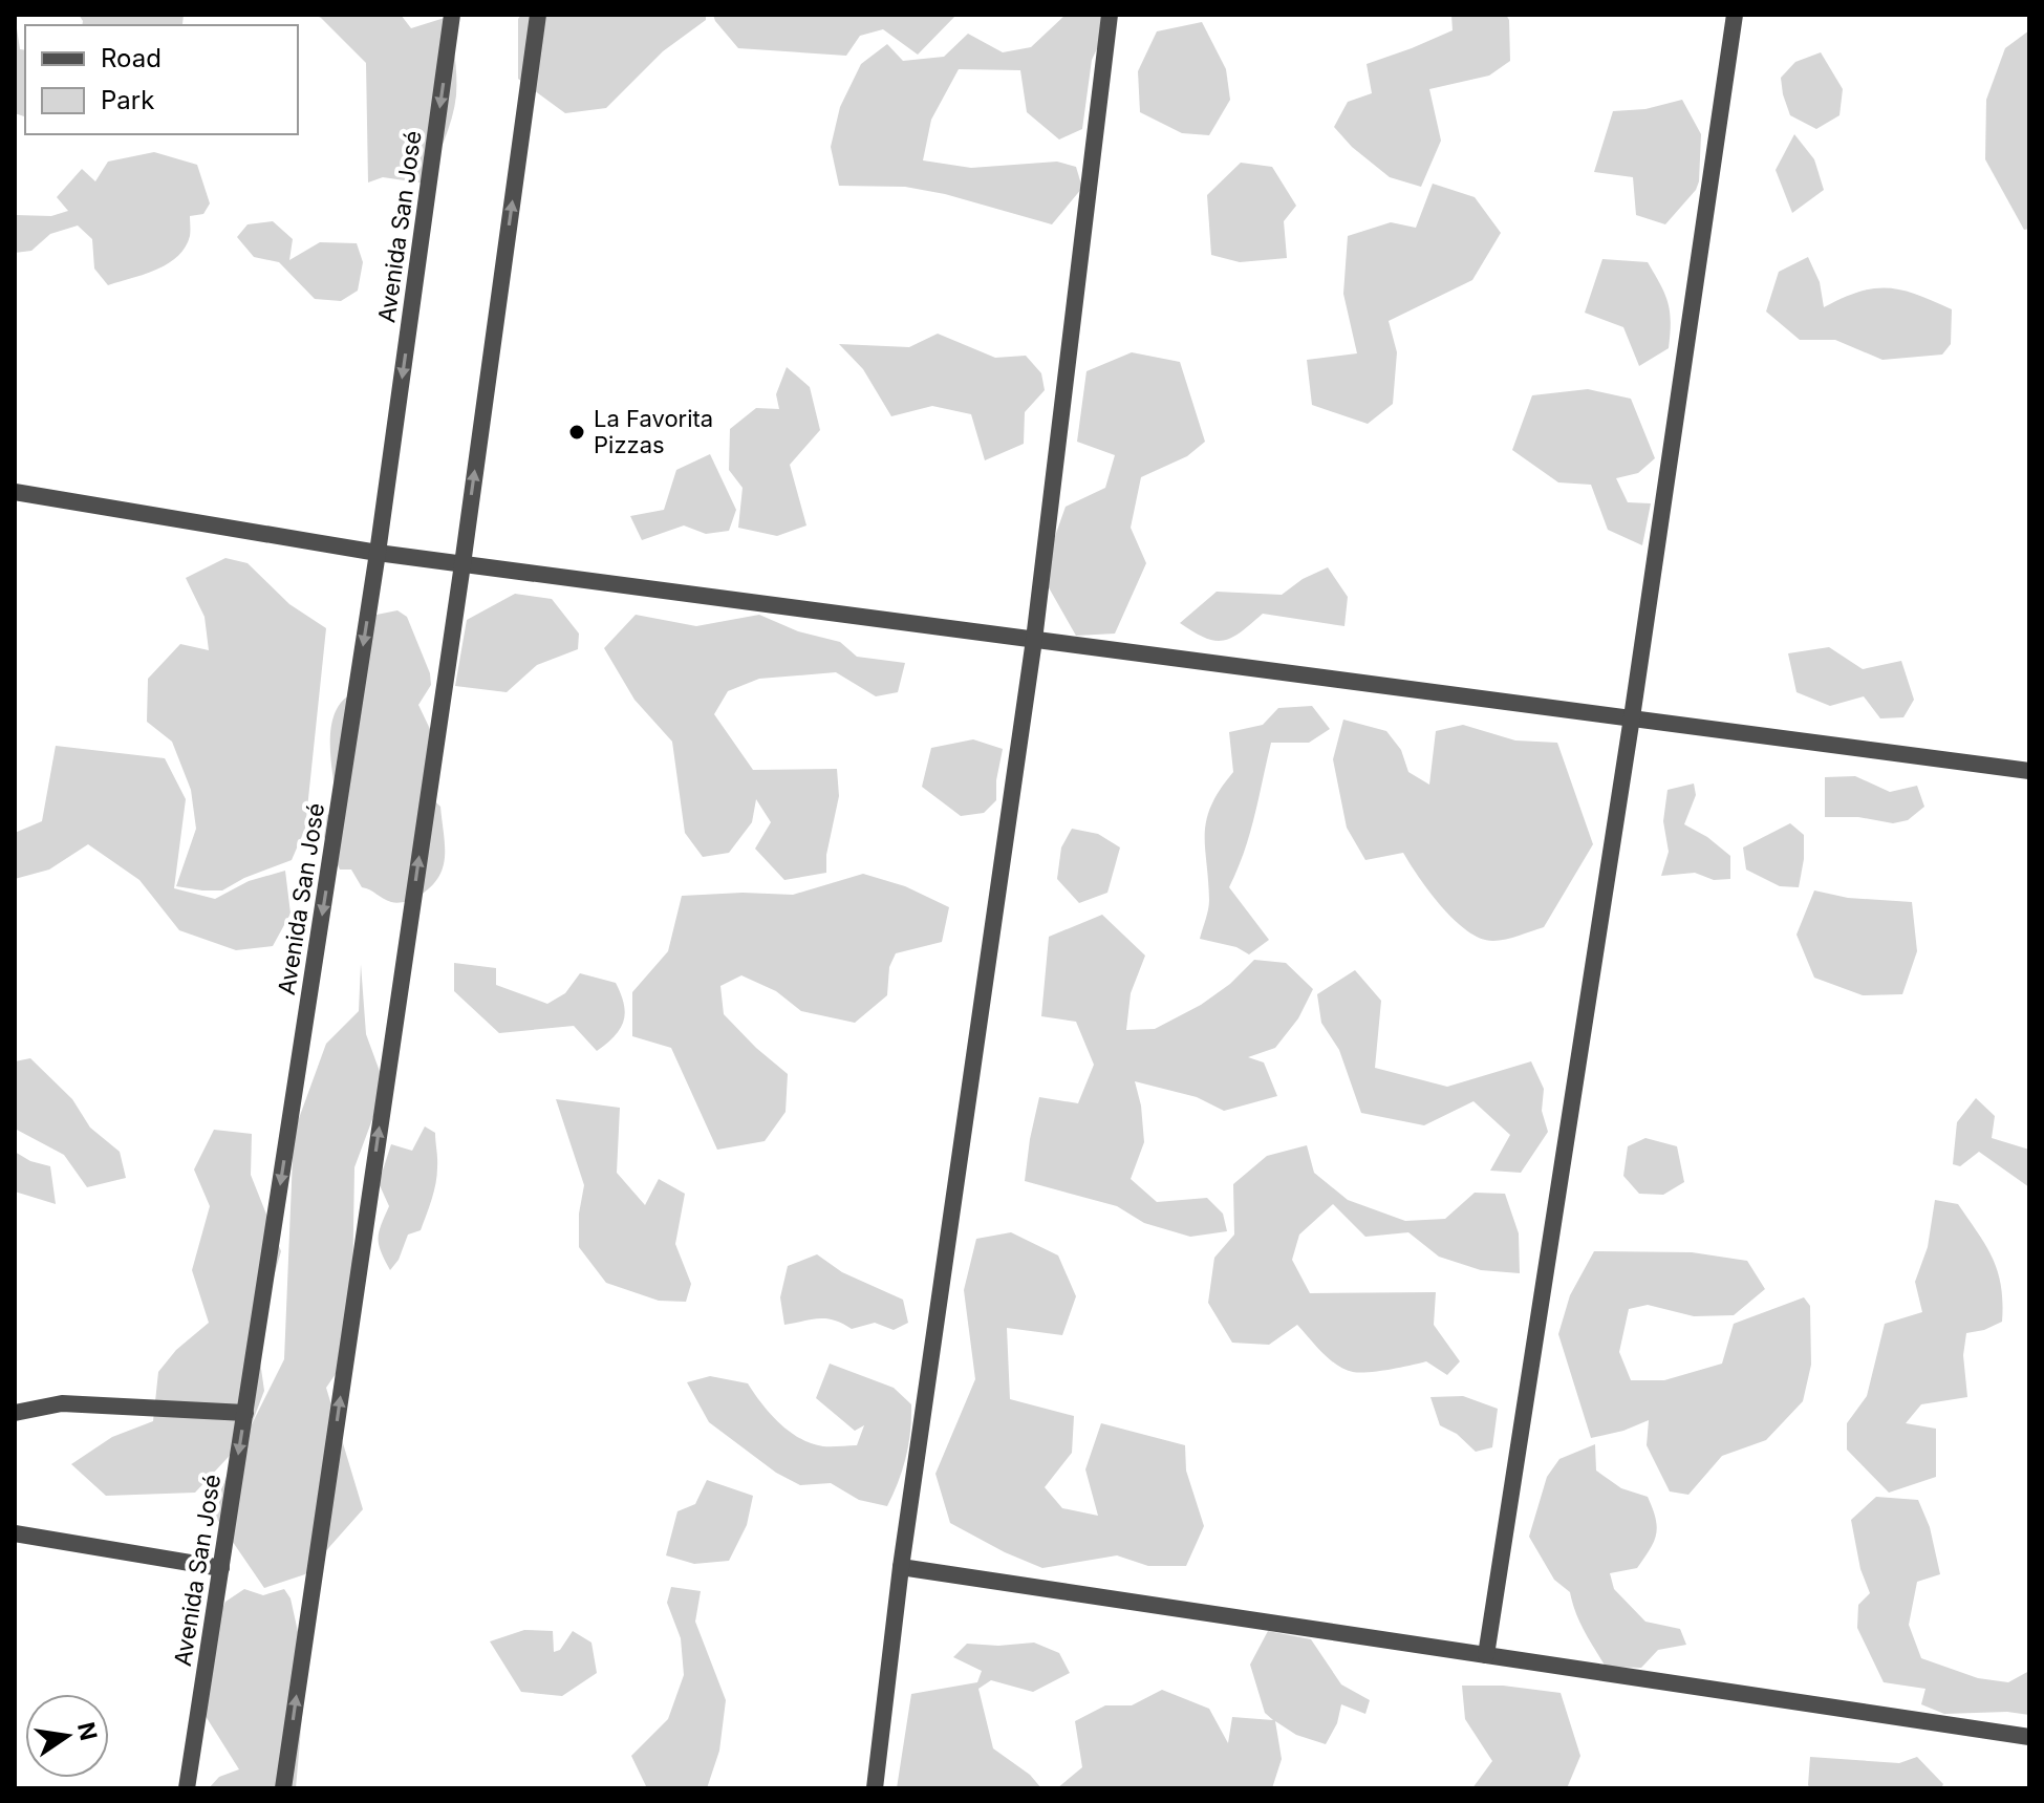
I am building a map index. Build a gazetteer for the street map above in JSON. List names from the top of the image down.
{
  "streets": {
    "street": ["Avenida San José"]
  },
  "places": ["La Favorita Pizzas"],
  "legend": ["Road", "Park"],
  "north": "right"
}
